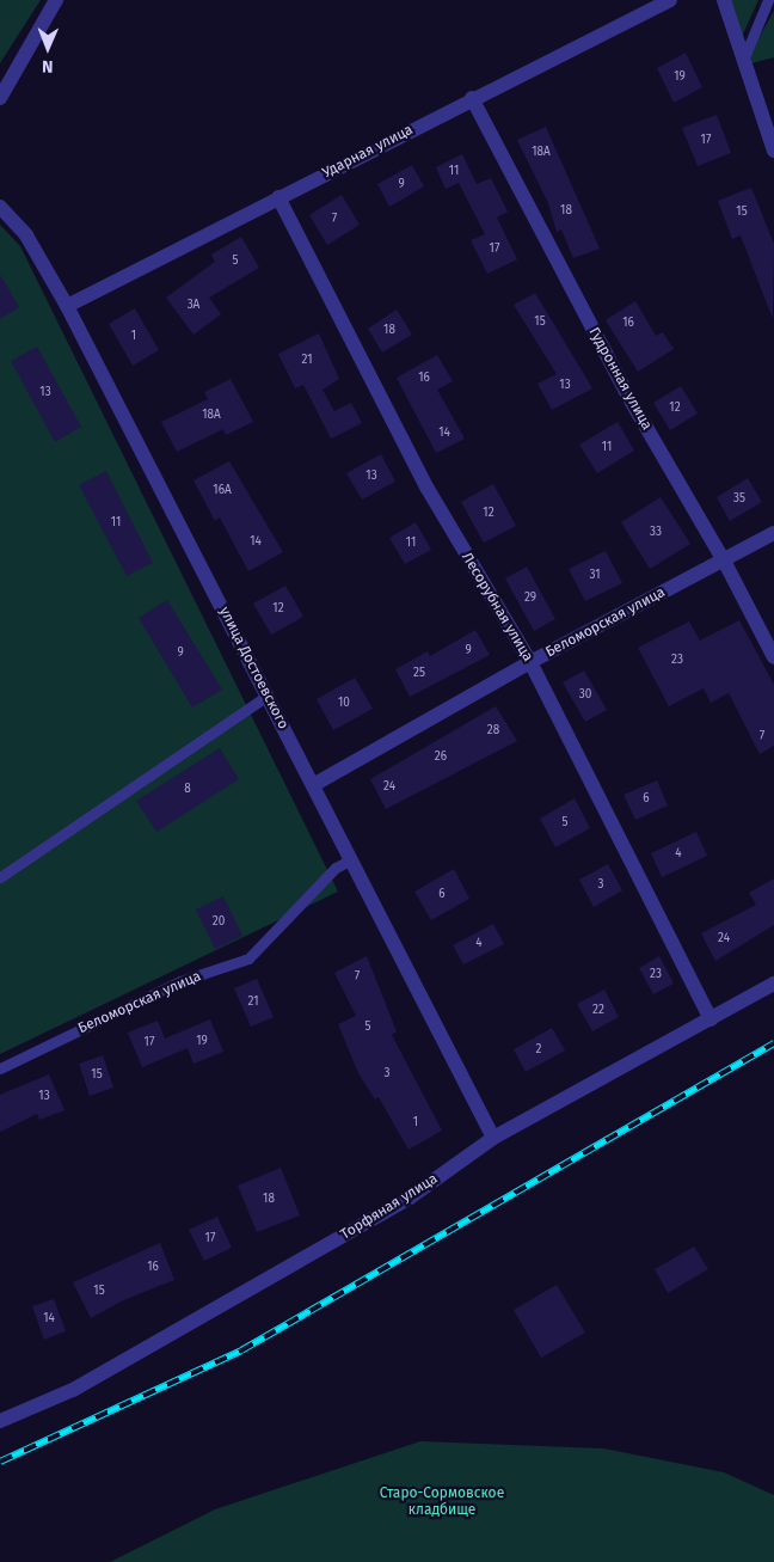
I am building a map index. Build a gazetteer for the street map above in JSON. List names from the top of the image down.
{
  "streets": {
    "street": [
      "Ударная улица",
      "Гудронная улица",
      "Лесорубная улица",
      "Беломорская улица",
      "улица Достоевского",
      "Торфяная улица"
    ]
  },
  "crossings": [
    ["Ударная улица", "Гудронная улица"],
    ["Ударная улица", "Лесорубная улица"],
    ["Ударная улица", "улица Достоевского"],
    ["Гудронная улица", "Беломорская улица"],
    ["Лесорубная улица", "Беломорская улица"],
    ["Лесорубная улица", "Торфяная улица"],
    ["Беломорская улица", "улица Достоевского"],
    ["улица Достоевского", "Торфяная улица"]
  ],
  "parks": ["Старо-Сормовское кладбище"],
  "house_numbers": [
    "19",
    "17",
    "18А",
    "11",
    "9",
    "18",
    "15",
    "7",
    "17",
    "5",
    "3А",
    "15",
    "16",
    "18",
    "1",
    "21",
    "16",
    "13",
    "13",
    "12",
    "18А",
    "14",
    "11",
    "13",
    "16А",
    "35",
    "12",
    "11",
    "33",
    "14",
    "11",
    "31",
    "29",
    "12",
    "9",
    "9",
    "23",
    "25",
    "30",
    "10",
    "28",
    "7",
    "26",
    "24",
    "8",
    "6",
    "5",
    "4",
    "3",
    "6",
    "20",
    "24",
    "4",
    "23",
    "7",
    "21",
    "22",
    "5",
    "19",
    "17",
    "2",
    "3",
    "15",
    "13",
    "1",
    "18",
    "17",
    "16",
    "15",
    "14"
  ],
  "north": "bottom"
}
